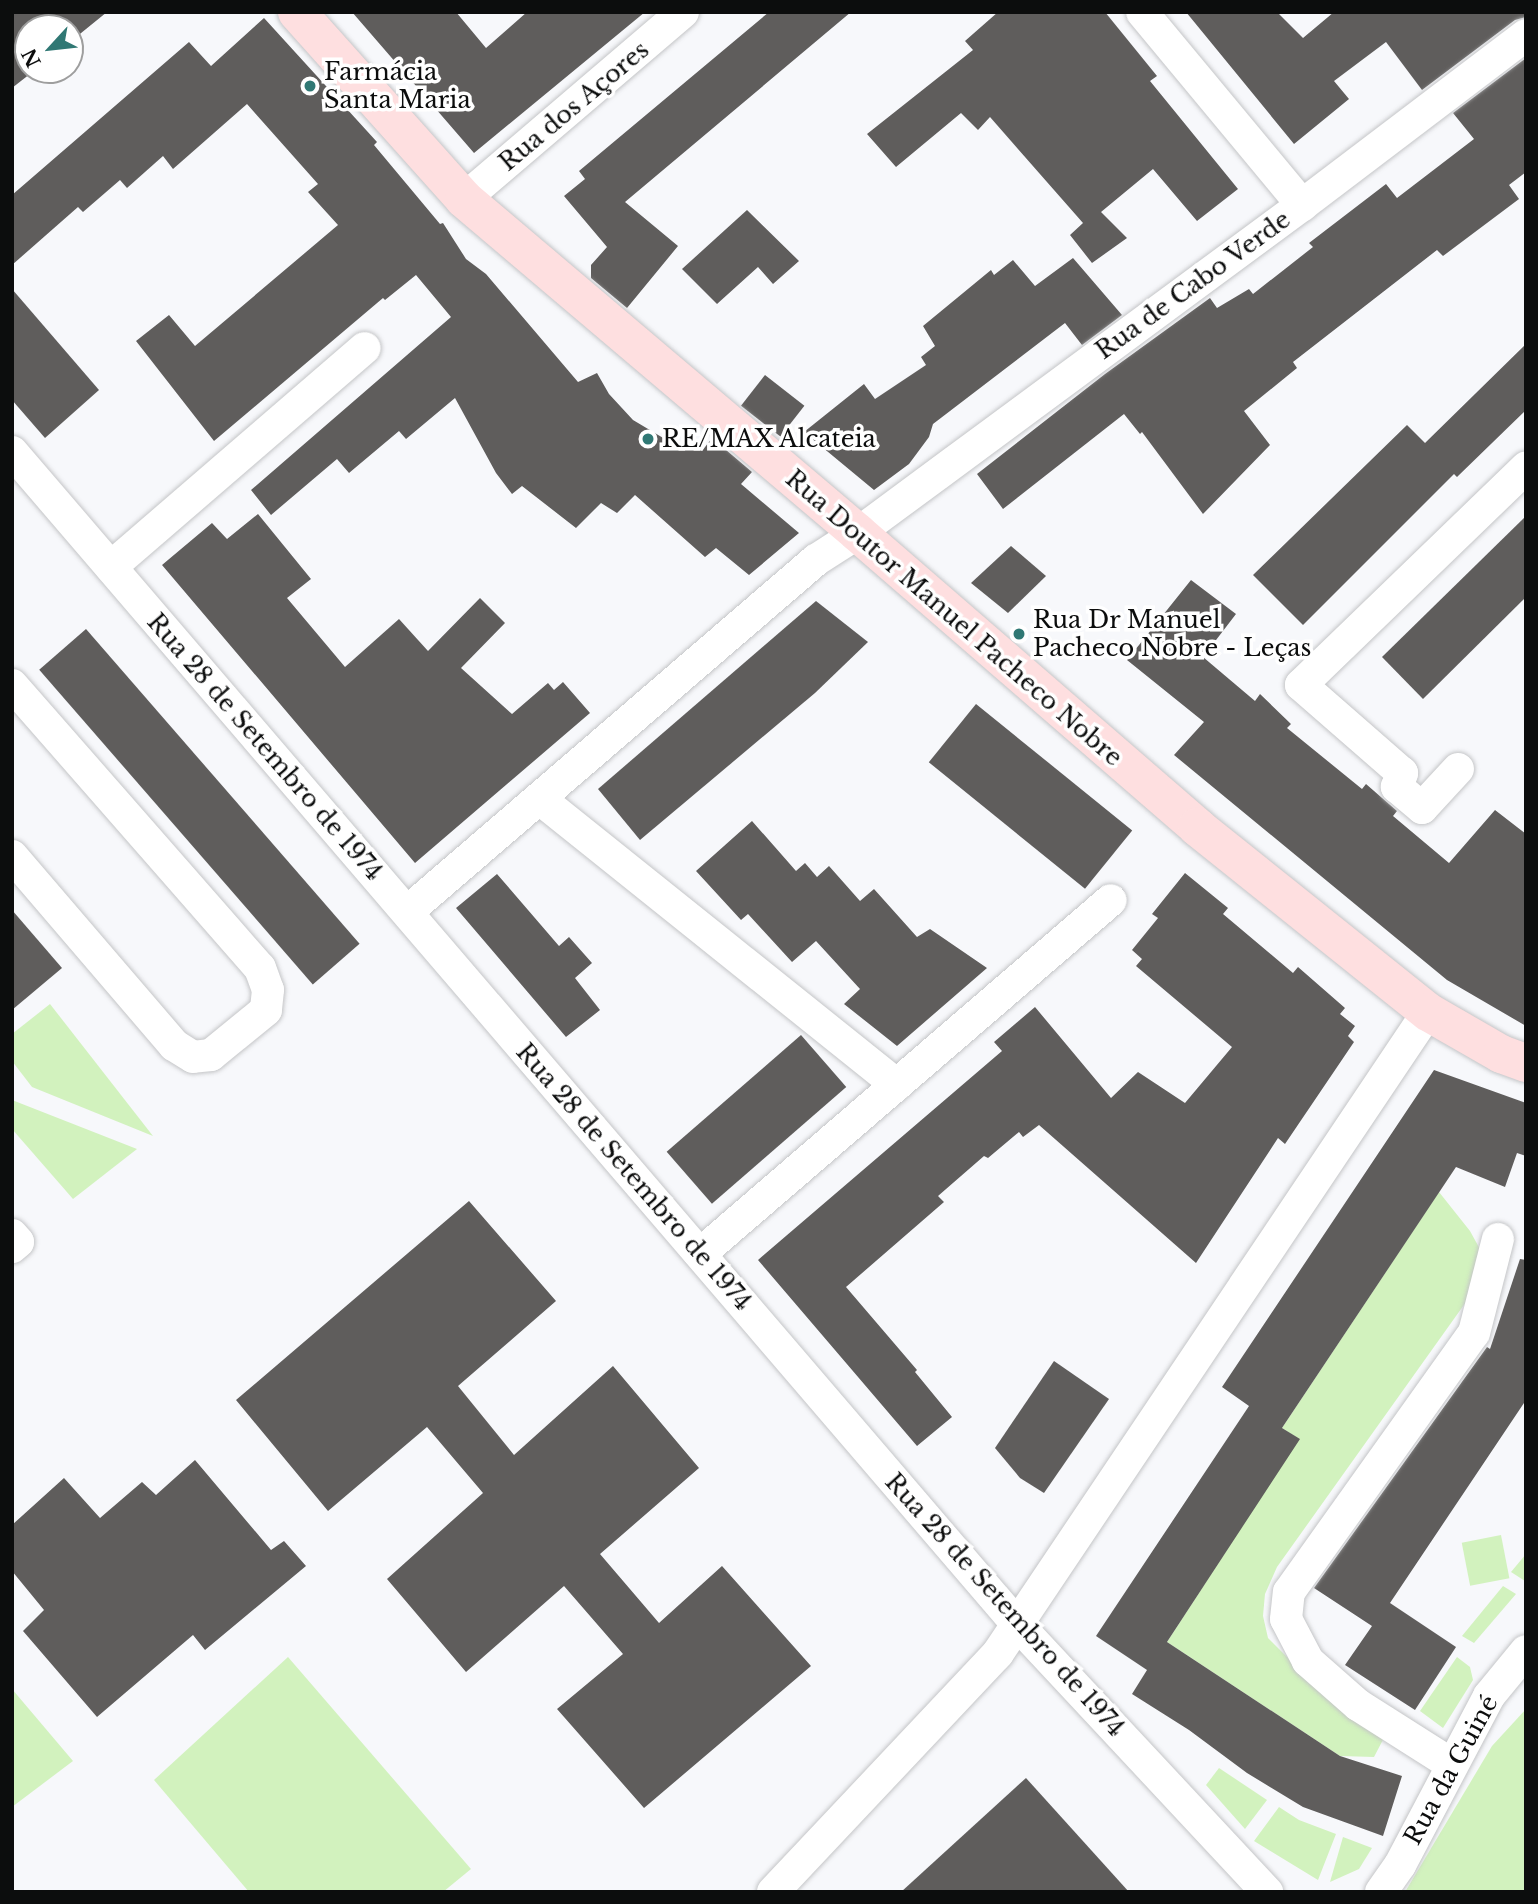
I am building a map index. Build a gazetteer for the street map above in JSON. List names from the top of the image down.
{
  "streets": {
    "street": [
      "Rua dos Açores",
      "Rua de Cabo Verde",
      "Rua Doutor Manuel Pacheco Nobre",
      "Rua 28 de Setembro de 1974",
      "Rua da Guiné"
    ]
  },
  "crossings": [
    ["Rua dos Açores", "Rua Doutor Manuel Pacheco Nobre"],
    ["Rua de Cabo Verde", "Rua Doutor Manuel Pacheco Nobre"],
    ["Rua de Cabo Verde", "Rua 28 de Setembro de 1974"]
  ],
  "places": ["Farmácia Santa Maria", "RE/MAX Alcateia", "Rua Dr Manuel Pacheco Nobre - Leças"],
  "north": "bottom left"
}
